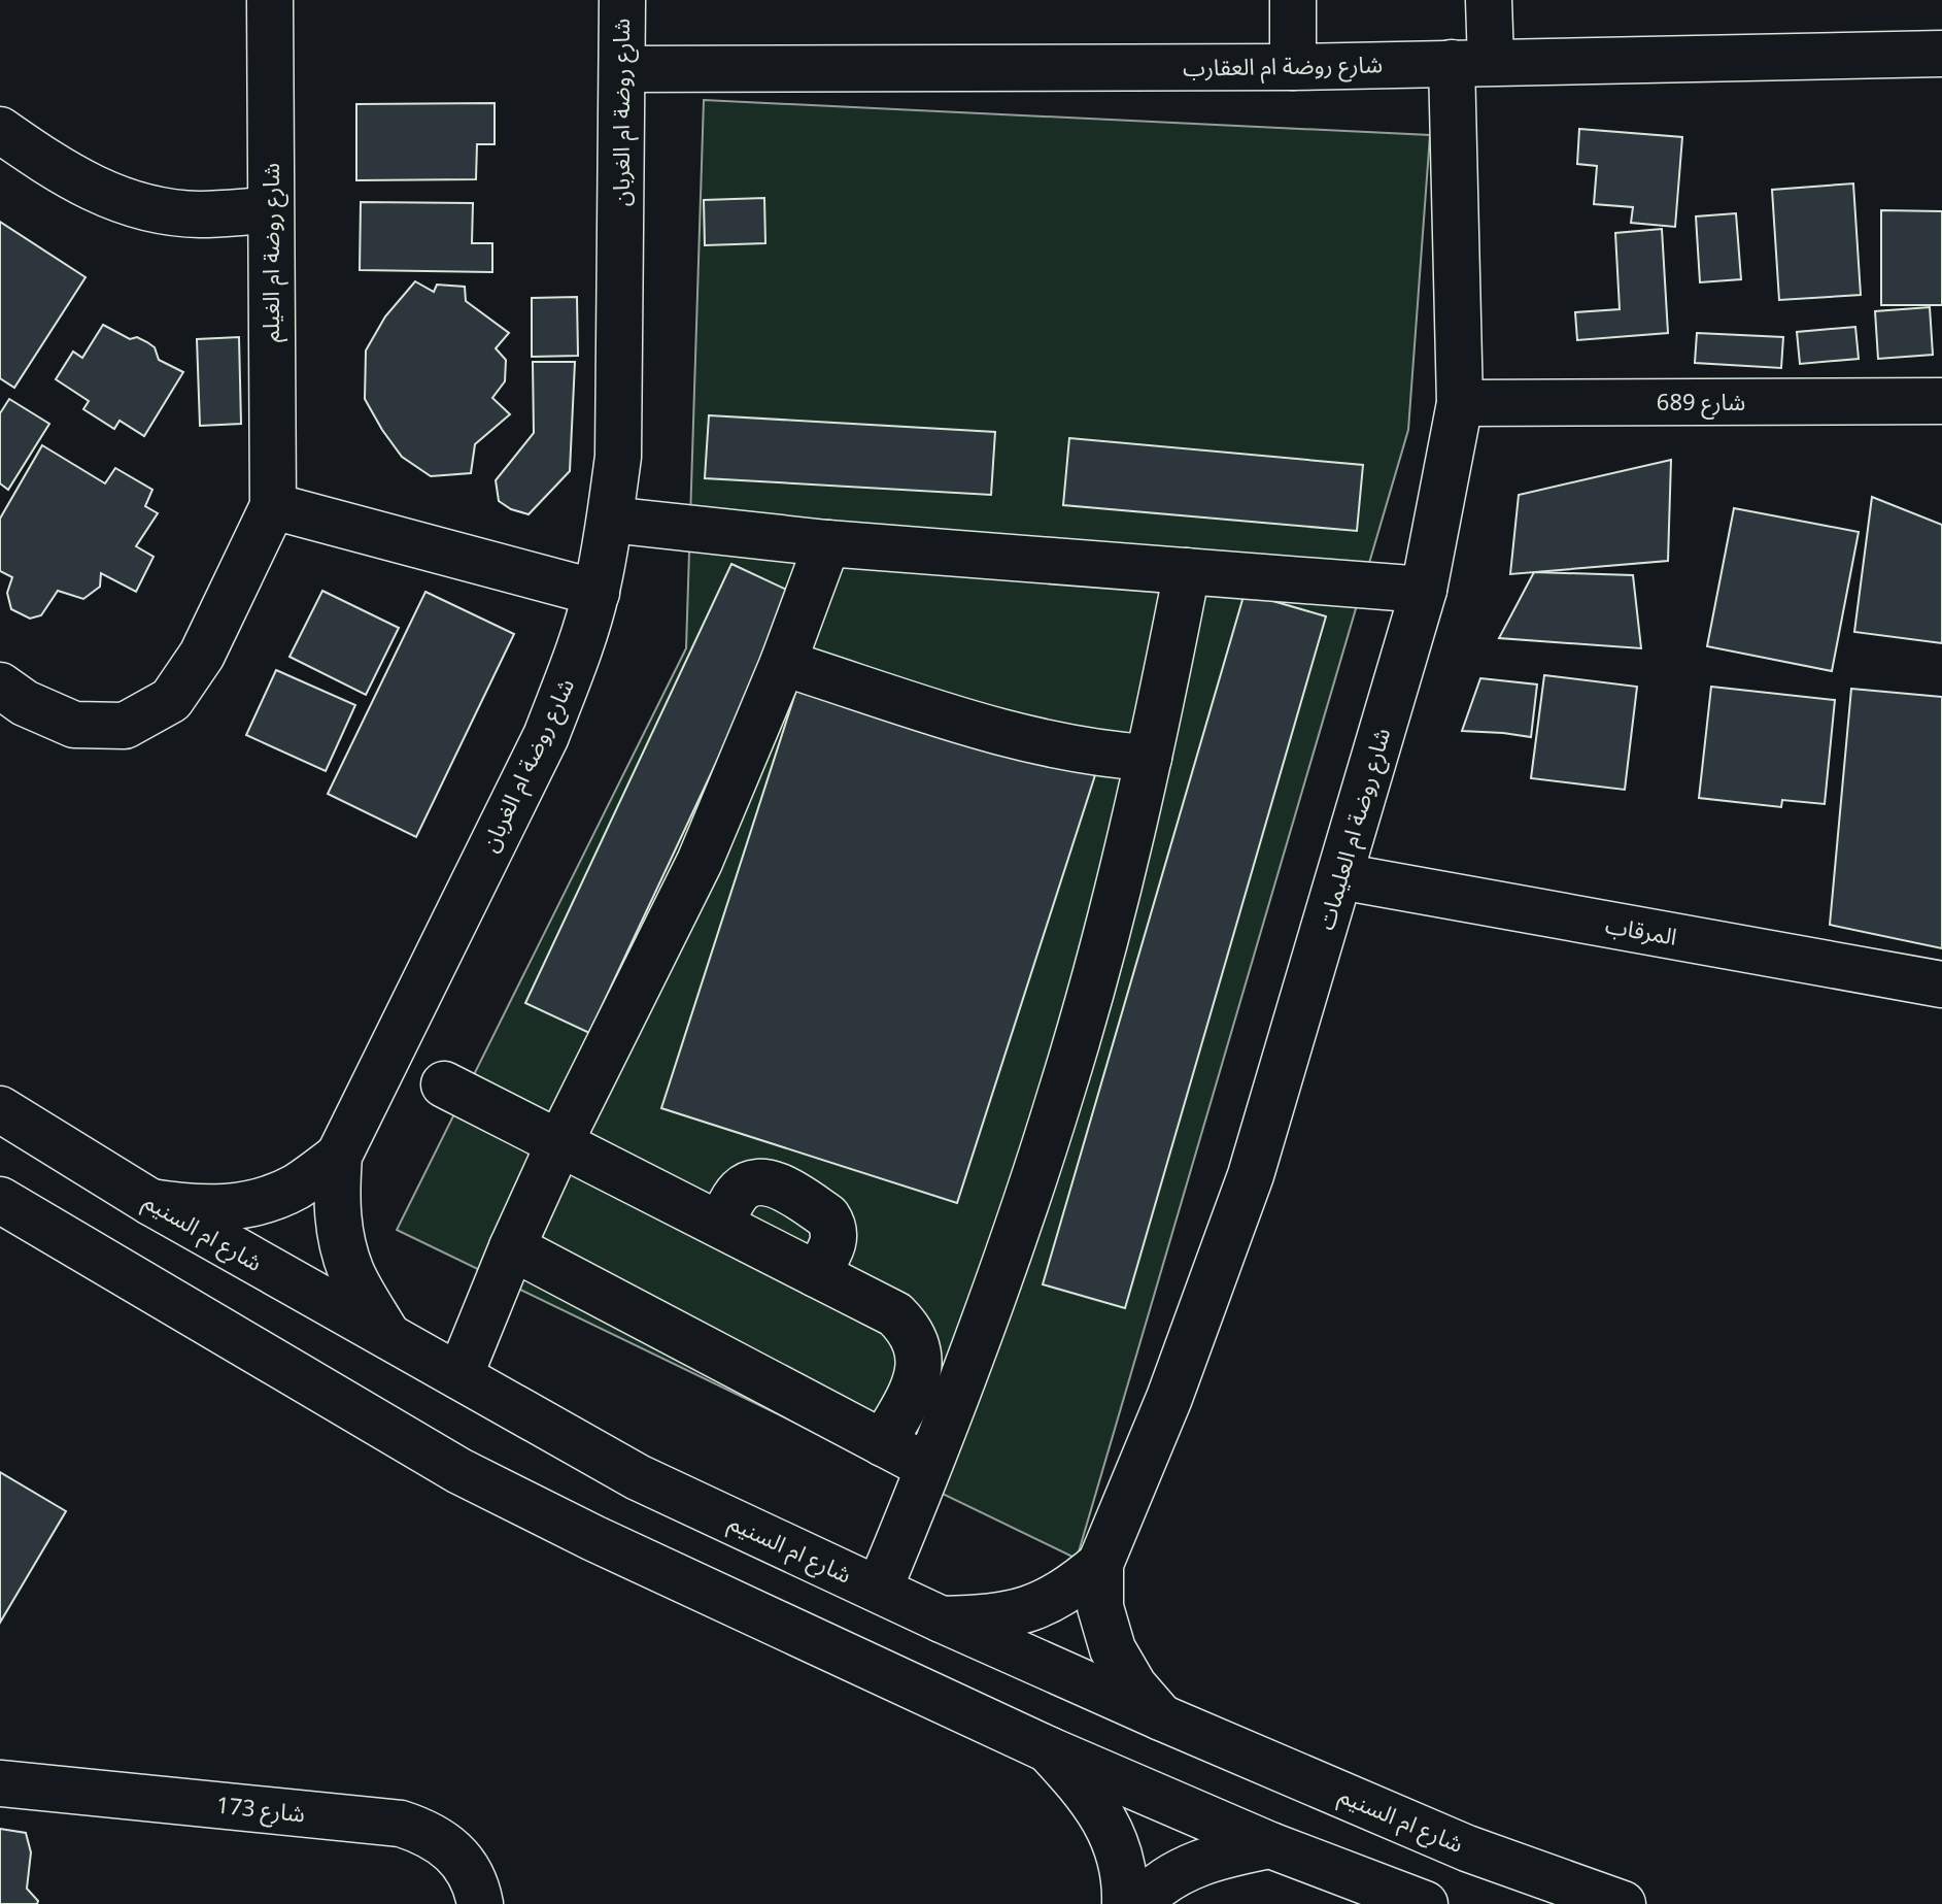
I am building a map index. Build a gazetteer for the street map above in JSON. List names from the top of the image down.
{
  "streets": {
    "street": [
      "شارع روضة ام العقارب",
      "شارع روضة ام الغربان",
      "شارع روضة ام الغيلم",
      "شارع 689",
      "شارع روضة ام العليمات",
      "المرقاب",
      "شارع ام السنيم",
      "شارع 173"
    ]
  },
  "crossings": [
    ["شارع روضة ام العقارب", "شارع روضة ام الغربان"],
    ["شارع روضة ام العقارب", "شارع روضة ام العليمات"],
    ["شارع روضة ام الغربان", "شارع ام السنيم"],
    ["شارع 689", "شارع روضة ام العليمات"],
    ["شارع روضة ام العليمات", "المرقاب"],
    ["شارع روضة ام العليمات", "شارع ام السنيم"]
  ]
}
